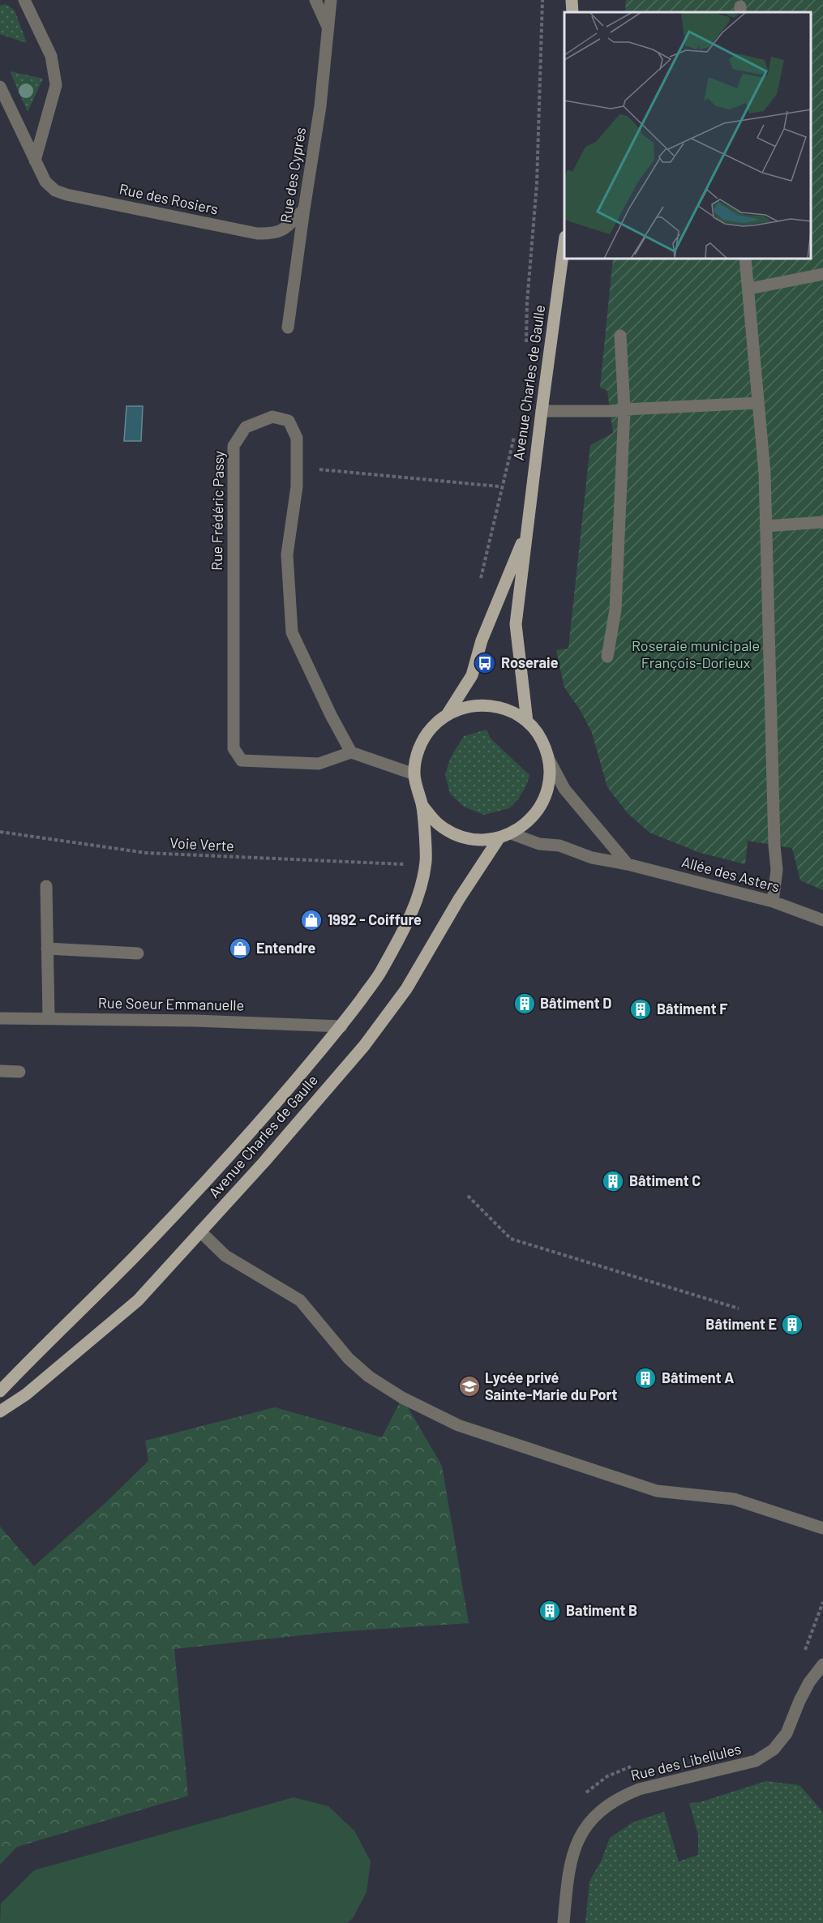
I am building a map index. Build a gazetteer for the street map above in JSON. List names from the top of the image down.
{
  "streets": {
    "main road": ["Avenue Charles de Gaulle"],
    "street": [
      "Rue des Cyprès",
      "Rue des Rosiers",
      "Rue Frédéric Passy",
      "Allée des Asters",
      "Rue Soeur Emmanuelle",
      "Rue des Libellules"
    ],
    "path": ["Voie Verte"]
  },
  "crossings": [
    ["Rue des Cyprès", "Rue des Rosiers"],
    ["Avenue Charles de Gaulle", "Allée des Asters"],
    ["Avenue Charles de Gaulle", "Rue Soeur Emmanuelle"]
  ],
  "parks": ["Roseraie municipale François-Dorieux"],
  "places": {
    "bus stop": ["Roseraie"],
    "shop": ["1992 - Coiffure", "Entendre"],
    "building": [
      "Bâtiment D",
      "Bâtiment F",
      "Bâtiment C",
      "Bâtiment E",
      "Bâtiment A",
      "Batiment B"
    ],
    "school or university": ["Lycée privé Sainte-Marie du Port"]
  }
}
